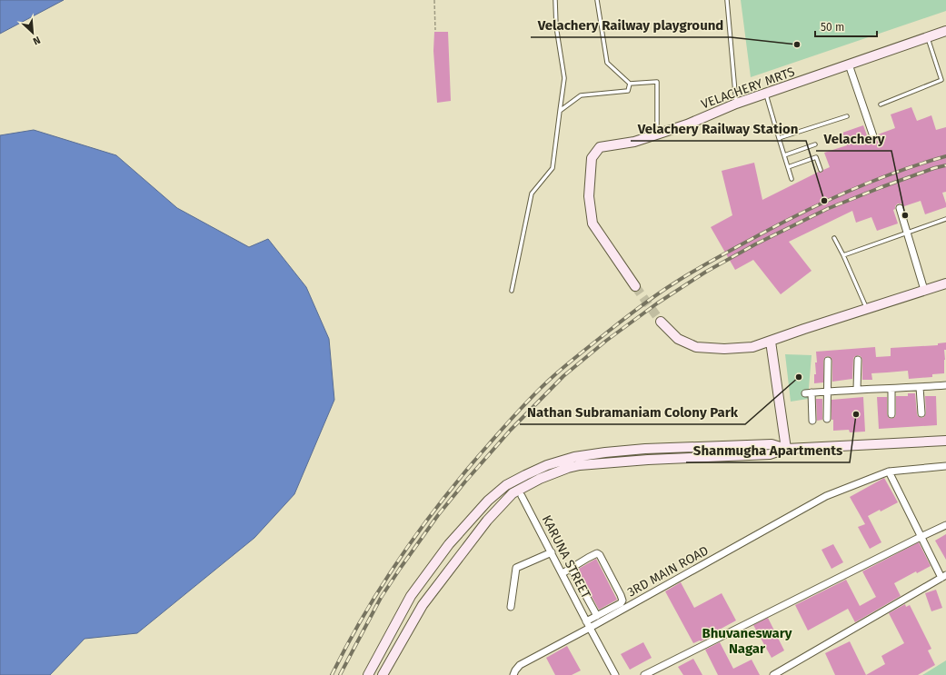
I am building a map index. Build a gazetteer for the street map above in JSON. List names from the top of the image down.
{
  "streets": {
    "street": ["VELACHERY MRTS", "KARUNA STREET", "3RD MAIN ROAD"]
  },
  "crossings": [
    ["KARUNA STREET", "3RD MAIN ROAD"]
  ],
  "districts": ["Bhuvaneswary Nagar"],
  "places": [
    "Velachery Railway playground",
    "Velachery Railway Station",
    "Velachery",
    "Nathan Subramaniam Colony Park",
    "Shanmugha Apartments"
  ],
  "scale_bar": "50 m",
  "north": "bottom right"
}
